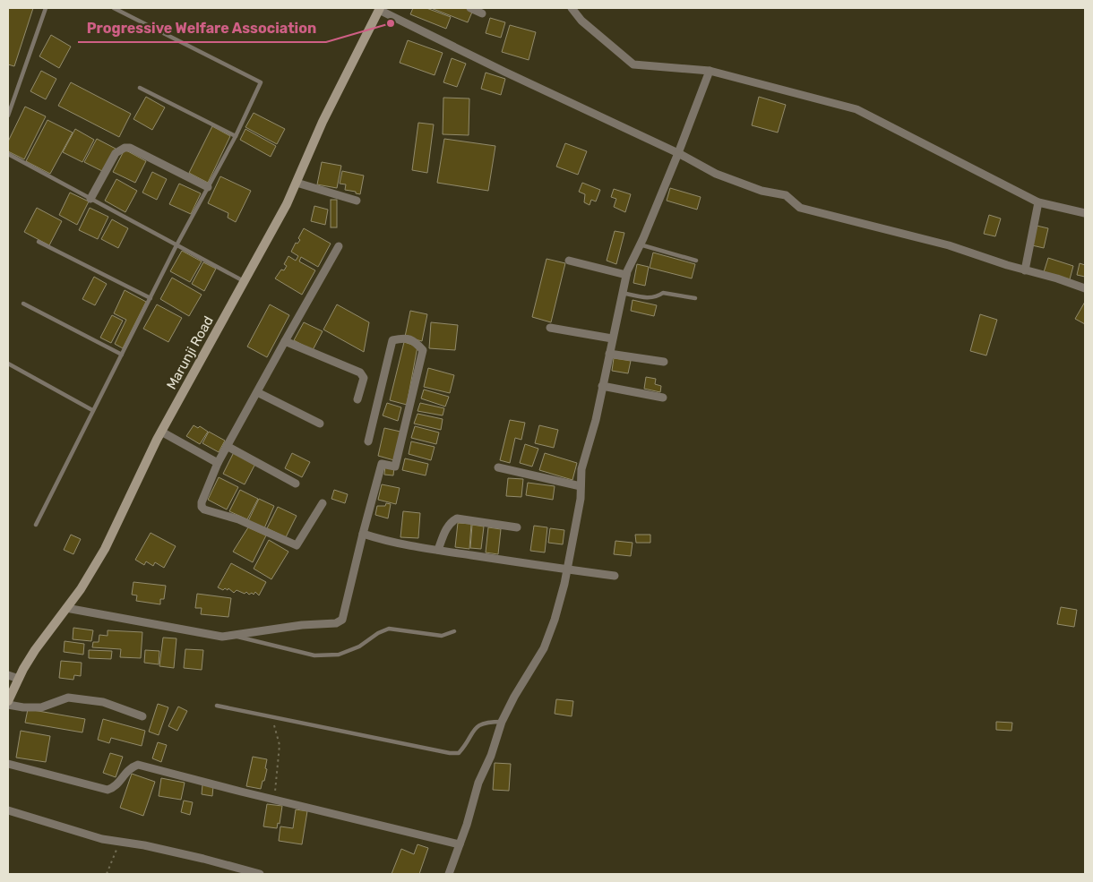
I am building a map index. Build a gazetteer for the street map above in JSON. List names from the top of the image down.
{
  "streets": {
    "street": ["Marunji Road"]
  },
  "places": ["Progressive Welfare Association"]
}
